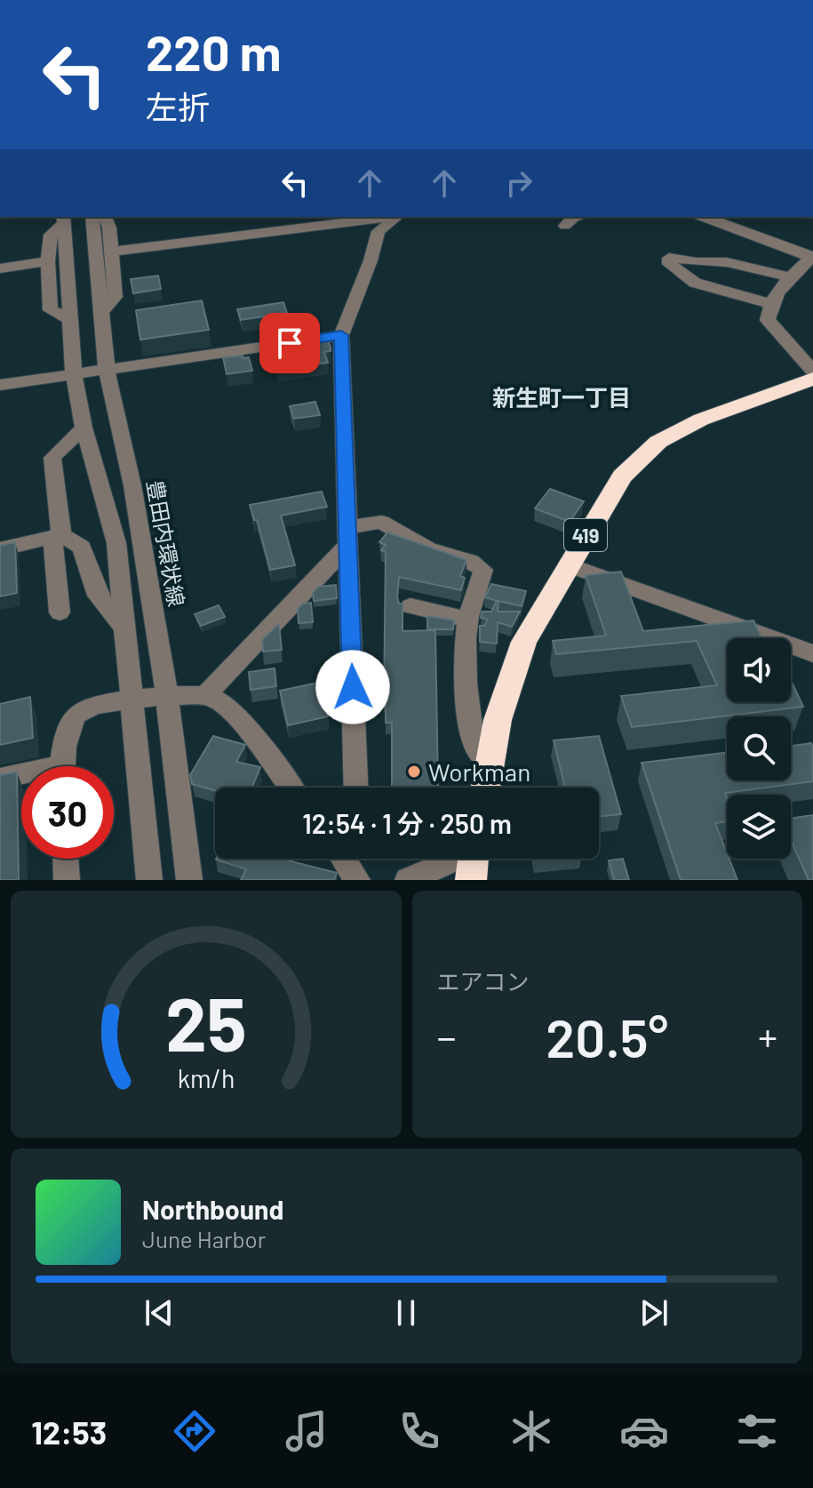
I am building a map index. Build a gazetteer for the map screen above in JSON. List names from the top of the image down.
{
  "streets": {
    "highway": ["419"],
    "street": ["豊田内環状線"]
  },
  "districts": ["新生町一丁目"],
  "places": ["Workman"],
  "page": {
    "turn": ["220 m", "左折"],
    "limit": "30",
    "trip": "12:54 · 1 分 · 250 m",
    "tile": "エアコン",
    "heat": ["−", "20.5°", "+"],
    "song": ["Northbound", "June Harbor"],
    "tabs": "12:53",
    "gauge": ["25", "km/h"]
  }
}
